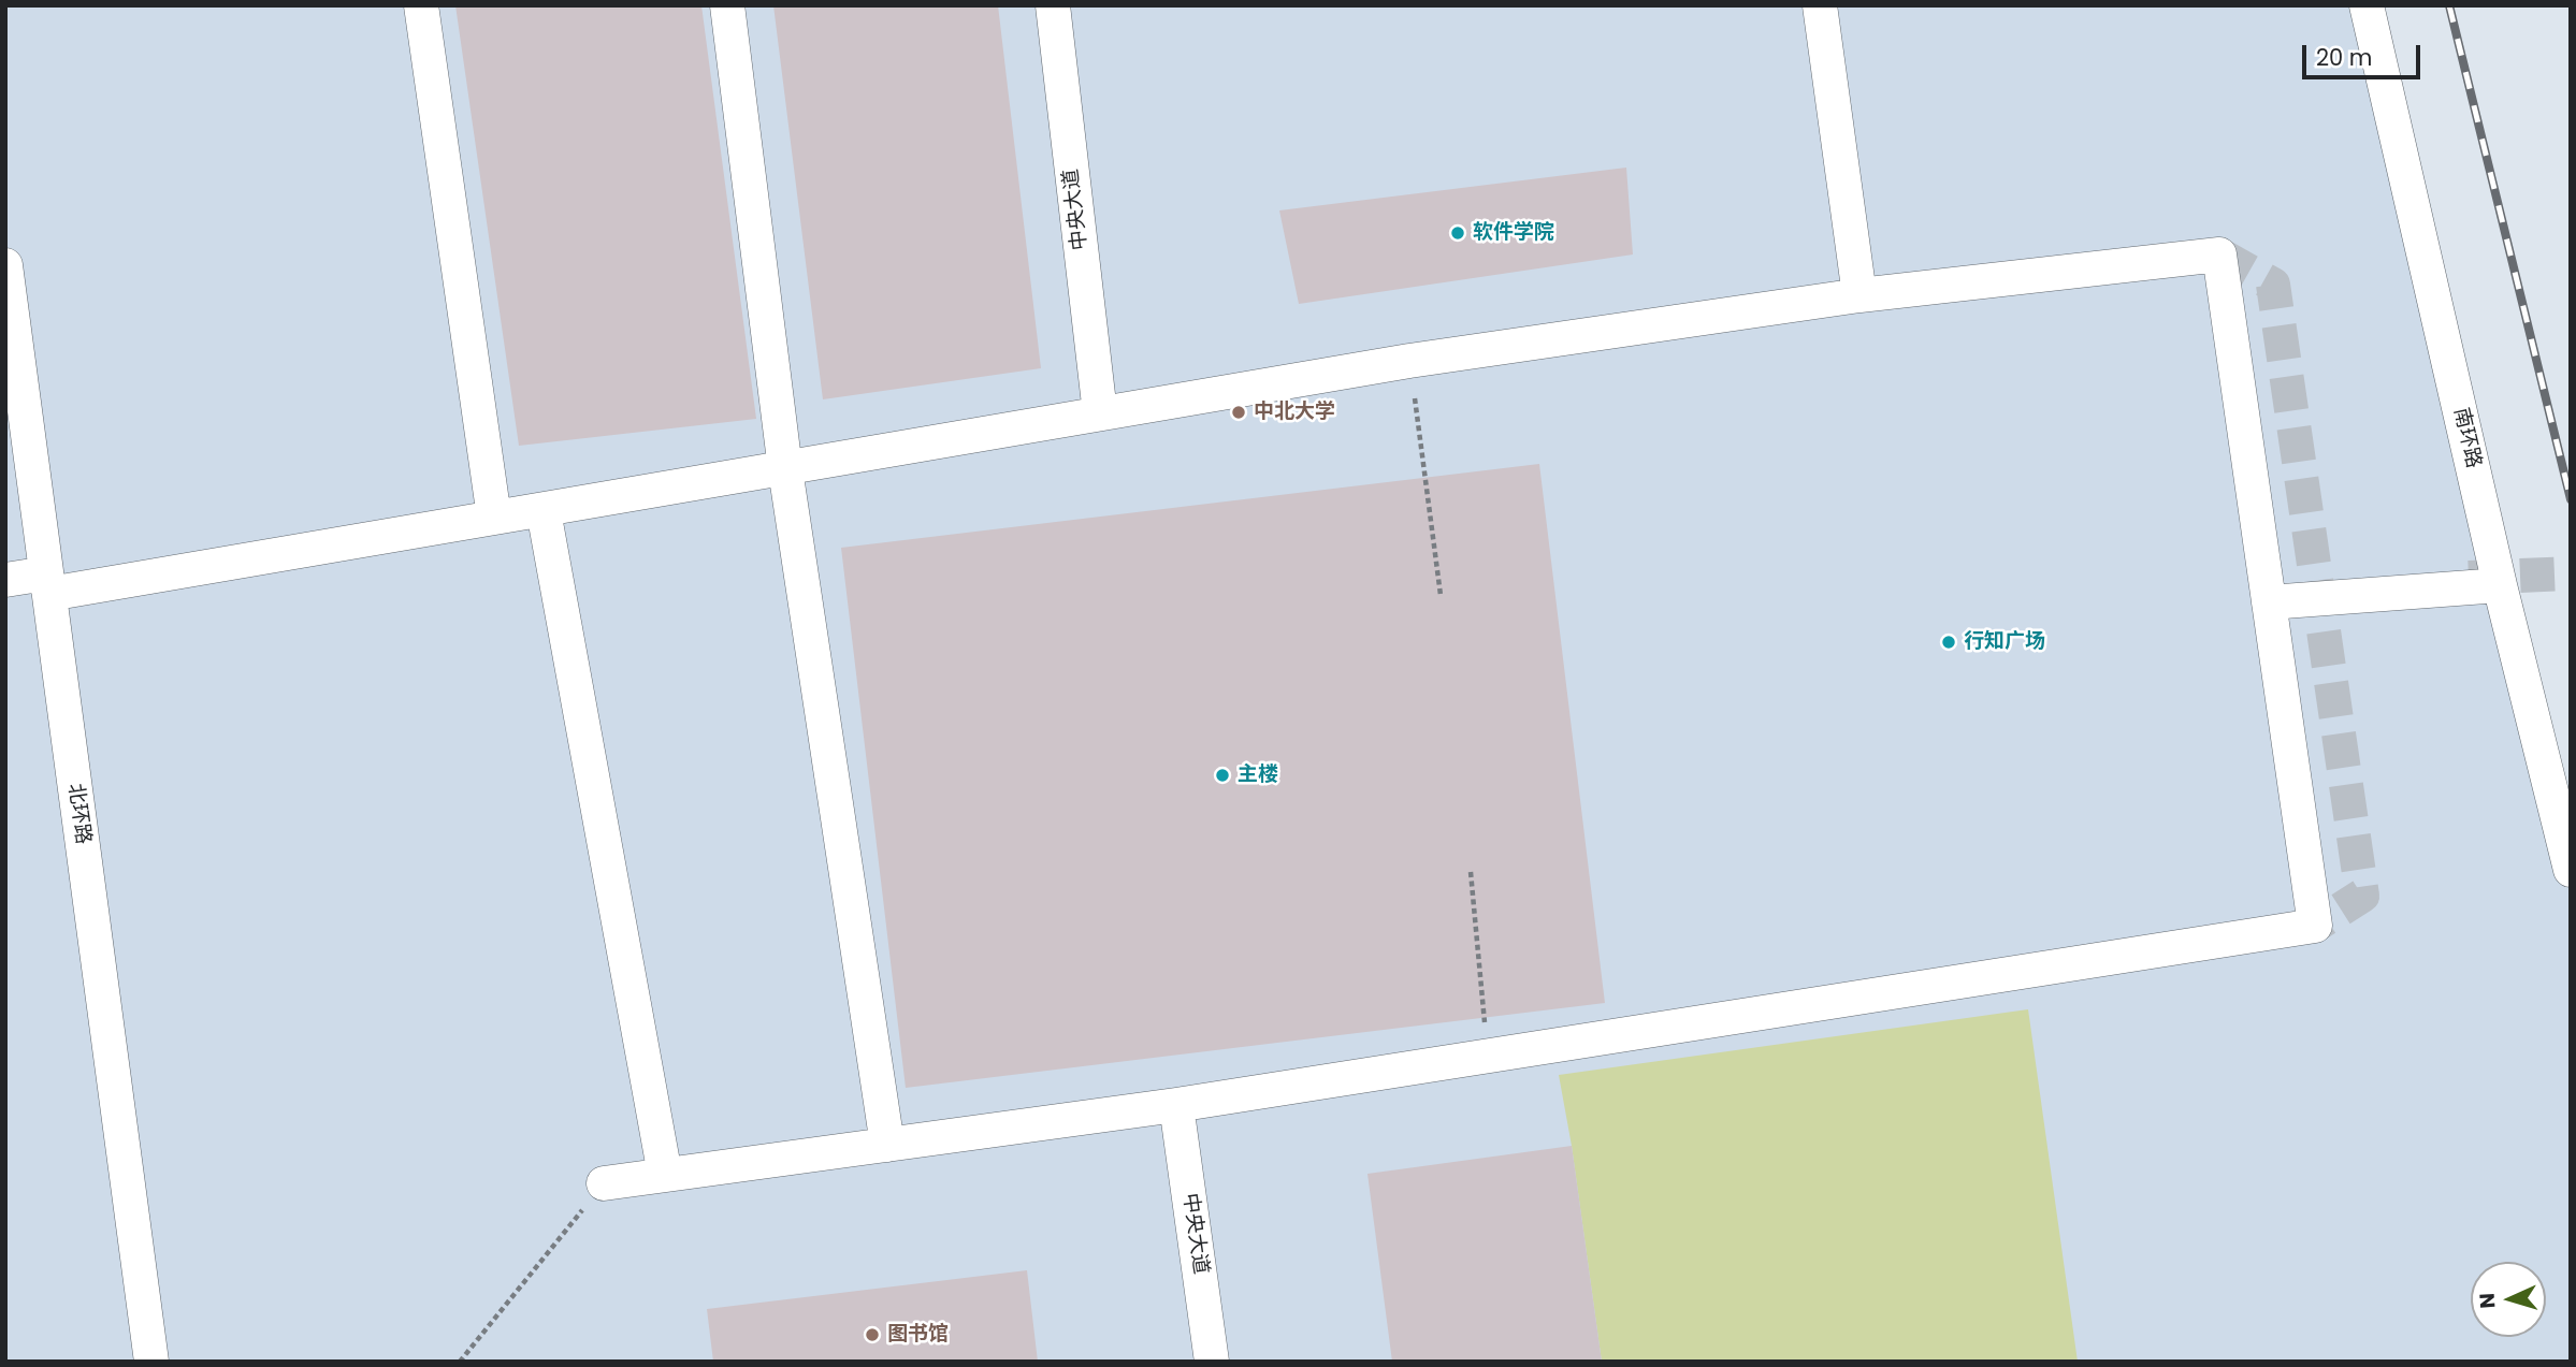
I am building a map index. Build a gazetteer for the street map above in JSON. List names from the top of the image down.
{
  "streets": {
    "street": ["中央大道", "南环路", "北环路"]
  },
  "places": [
    "软件学院",
    "中北大学",
    "行知广场",
    "主楼",
    "图书馆"
  ],
  "scale_bar": "20 m",
  "north": "left"
}
